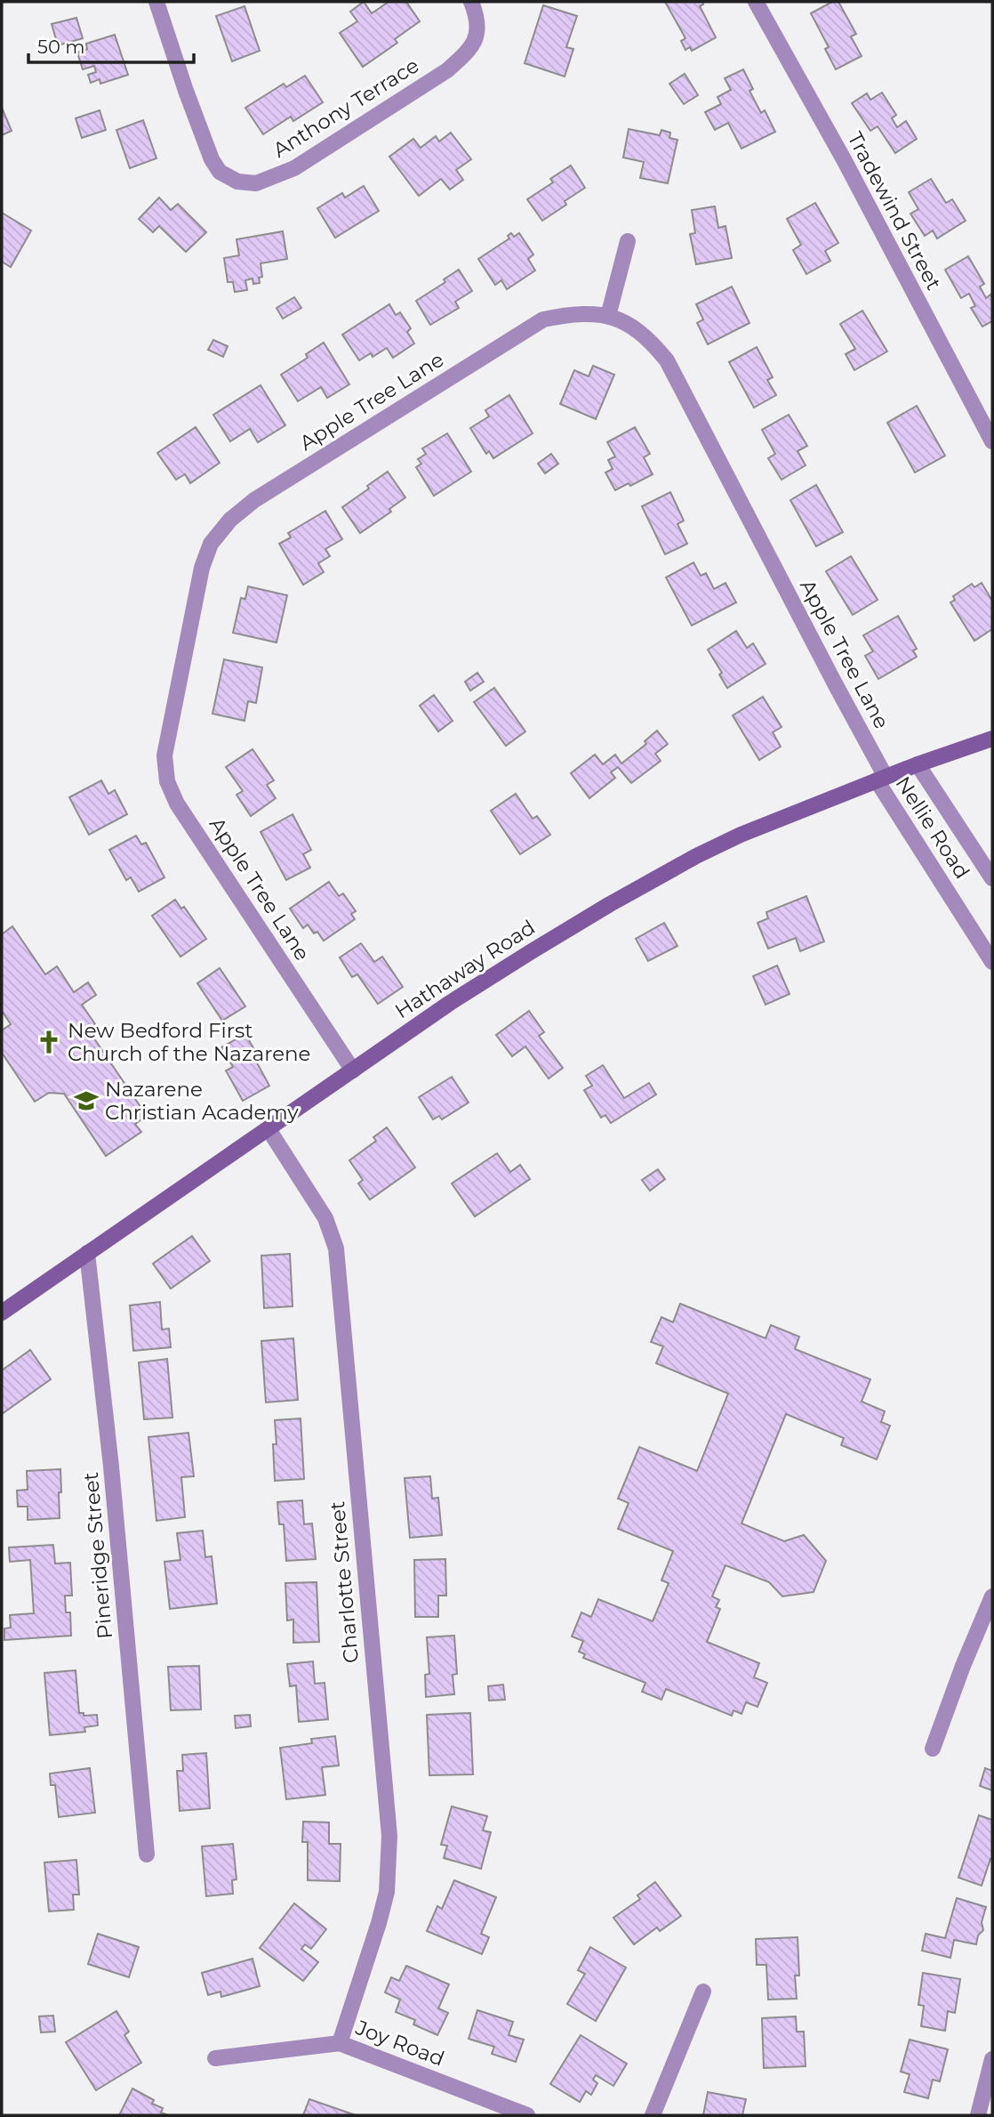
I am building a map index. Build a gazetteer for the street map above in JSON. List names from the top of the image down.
{
  "streets": {
    "main road": ["Hathaway Road"],
    "street": [
      "Anthony Terrace",
      "Tradewind Street",
      "Apple Tree Lane",
      "Nellie Road",
      "Pineridge Street",
      "Charlotte Street",
      "Joy Road"
    ]
  },
  "crossings": [
    ["Apple Tree Lane", "Nellie Road"],
    ["Apple Tree Lane", "Hathaway Road"],
    ["Nellie Road", "Hathaway Road"],
    ["Hathaway Road", "Pineridge Street"],
    ["Hathaway Road", "Charlotte Street"],
    ["Charlotte Street", "Joy Road"]
  ],
  "places": {
    "church": ["New Bedford First Church of the Nazarene"],
    "school or university": ["Nazarene Christian Academy"]
  },
  "scale_bar": "50 m"
}
